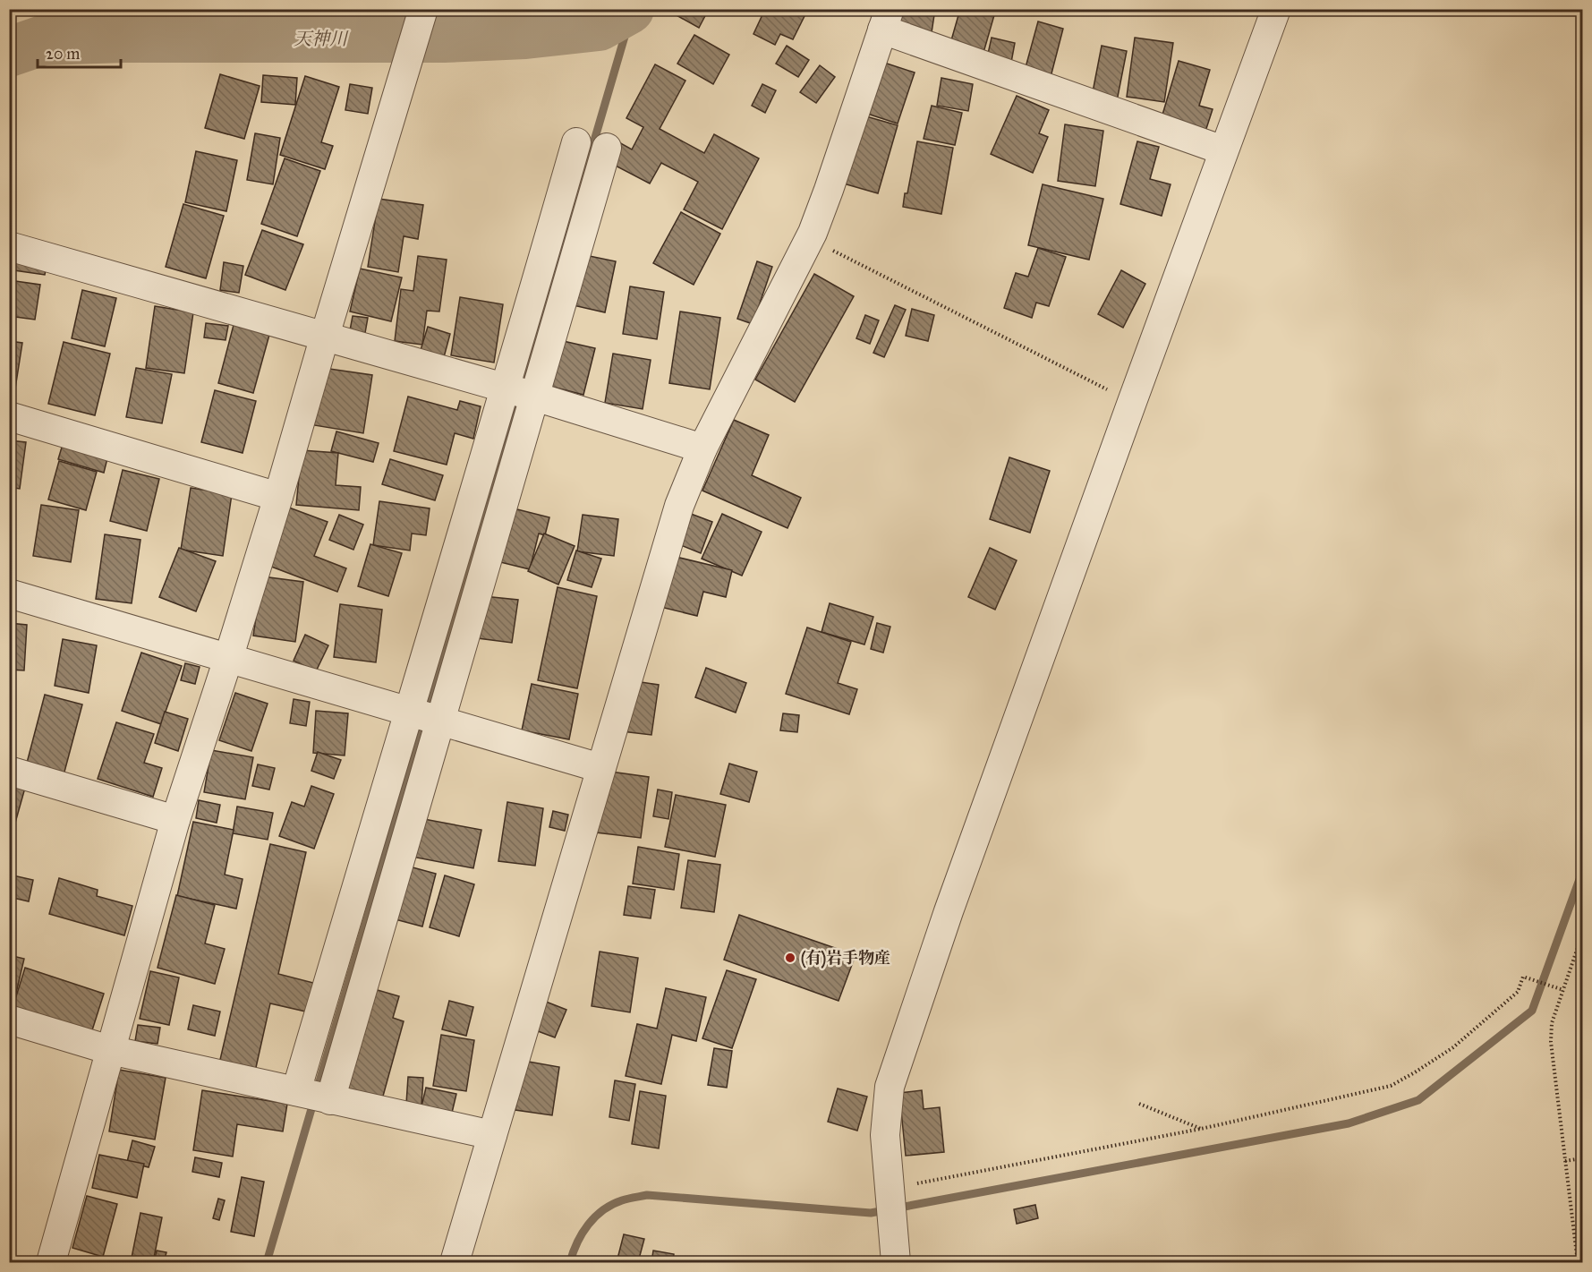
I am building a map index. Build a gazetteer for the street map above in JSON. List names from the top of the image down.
{
  "water": ["天神川"],
  "places": ["(有)岩手物産"],
  "scale_bar": "20 m"
}
